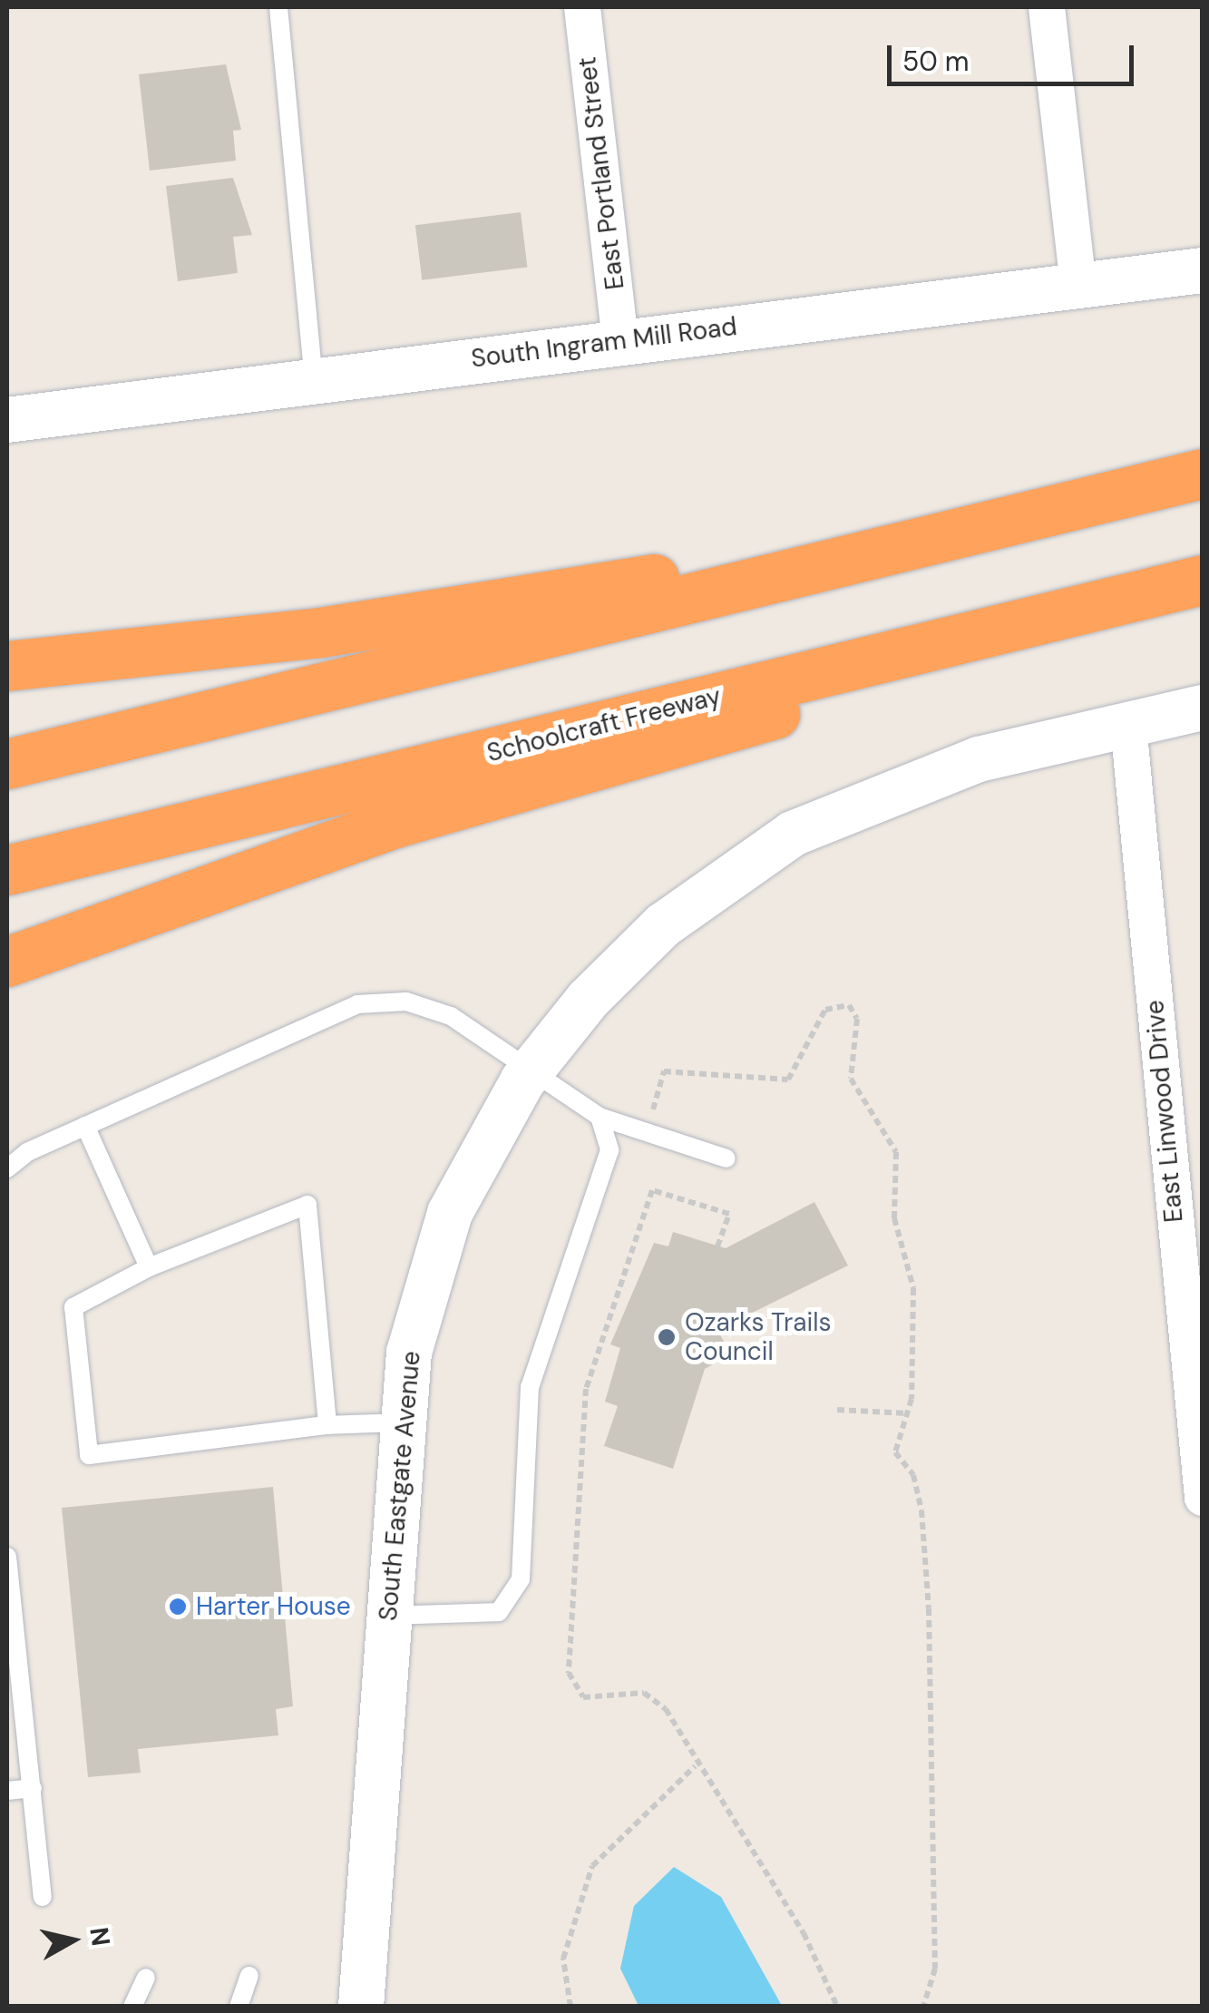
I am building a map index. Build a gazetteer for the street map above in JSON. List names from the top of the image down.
{
  "streets": {
    "highway": ["Schoolcraft Freeway"],
    "street": [
      "East Portland Street",
      "South Ingram Mill Road",
      "East Linwood Drive",
      "South Eastgate Avenue"
    ]
  },
  "crossings": [
    ["East Portland Street", "South Ingram Mill Road"],
    ["East Linwood Drive", "South Eastgate Avenue"]
  ],
  "places": ["Ozarks Trails Council", "Harter House"],
  "scale_bar": "50 m",
  "north": "right"
}
